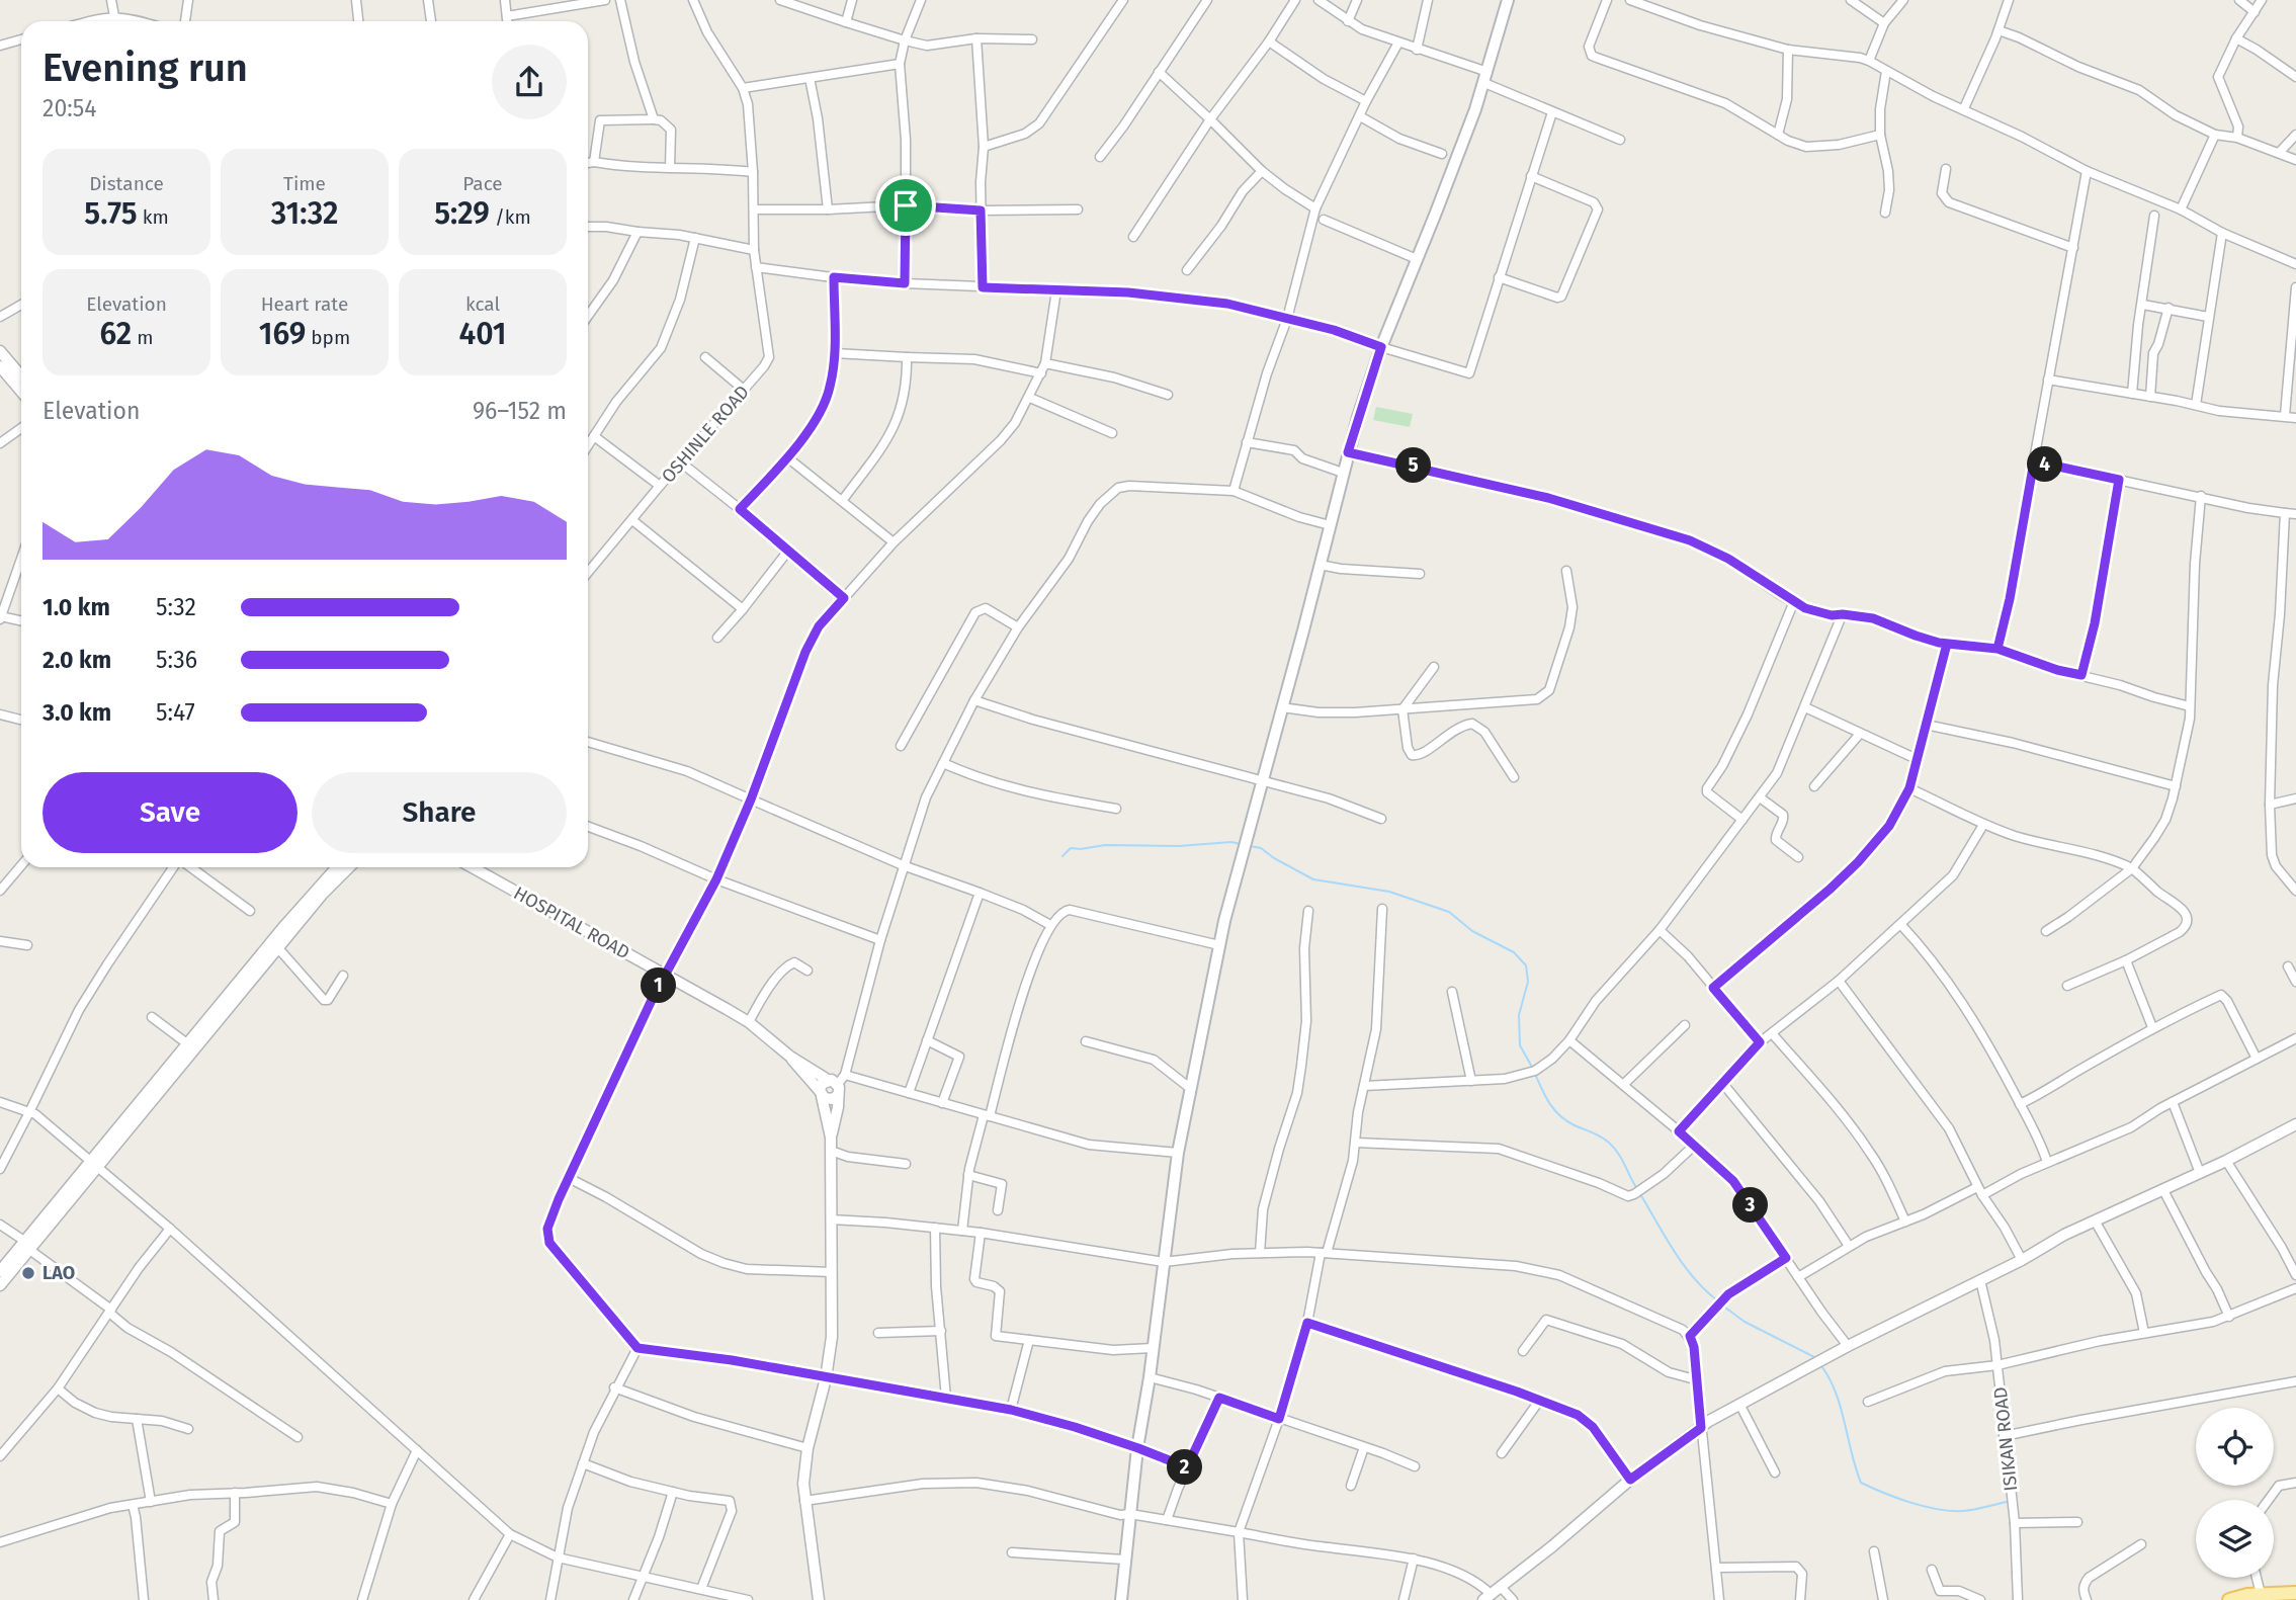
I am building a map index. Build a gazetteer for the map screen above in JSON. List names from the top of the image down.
{
  "streets": {
    "street": ["OSHINLE ROAD", "HOSPITAL ROAD", "ISIKAN ROAD"]
  },
  "places": ["LAO"],
  "page": {
    "heading": ["Evening run", "20:54"],
    "stats": [
      ["Distance", "5.75 km"],
      ["Time", "31:32"],
      ["Pace", "5:29 /km"],
      ["Elevation", "62 m"],
      ["Heart rate", "169 bpm"],
      ["kcal", "401"]
    ],
    "chart": ["Elevation", "96–152 m"],
    "pins": [
      "4",
      "5",
      "1",
      "3",
      "2"
    ],
    "list": [
      {
        "name": "1.0 km",
        "note": "5:32"
      },
      {
        "name": "2.0 km",
        "note": "5:36"
      },
      {
        "name": "3.0 km",
        "note": "5:47"
      }
    ],
    "buttons": ["Save", "Share"]
  }
}
